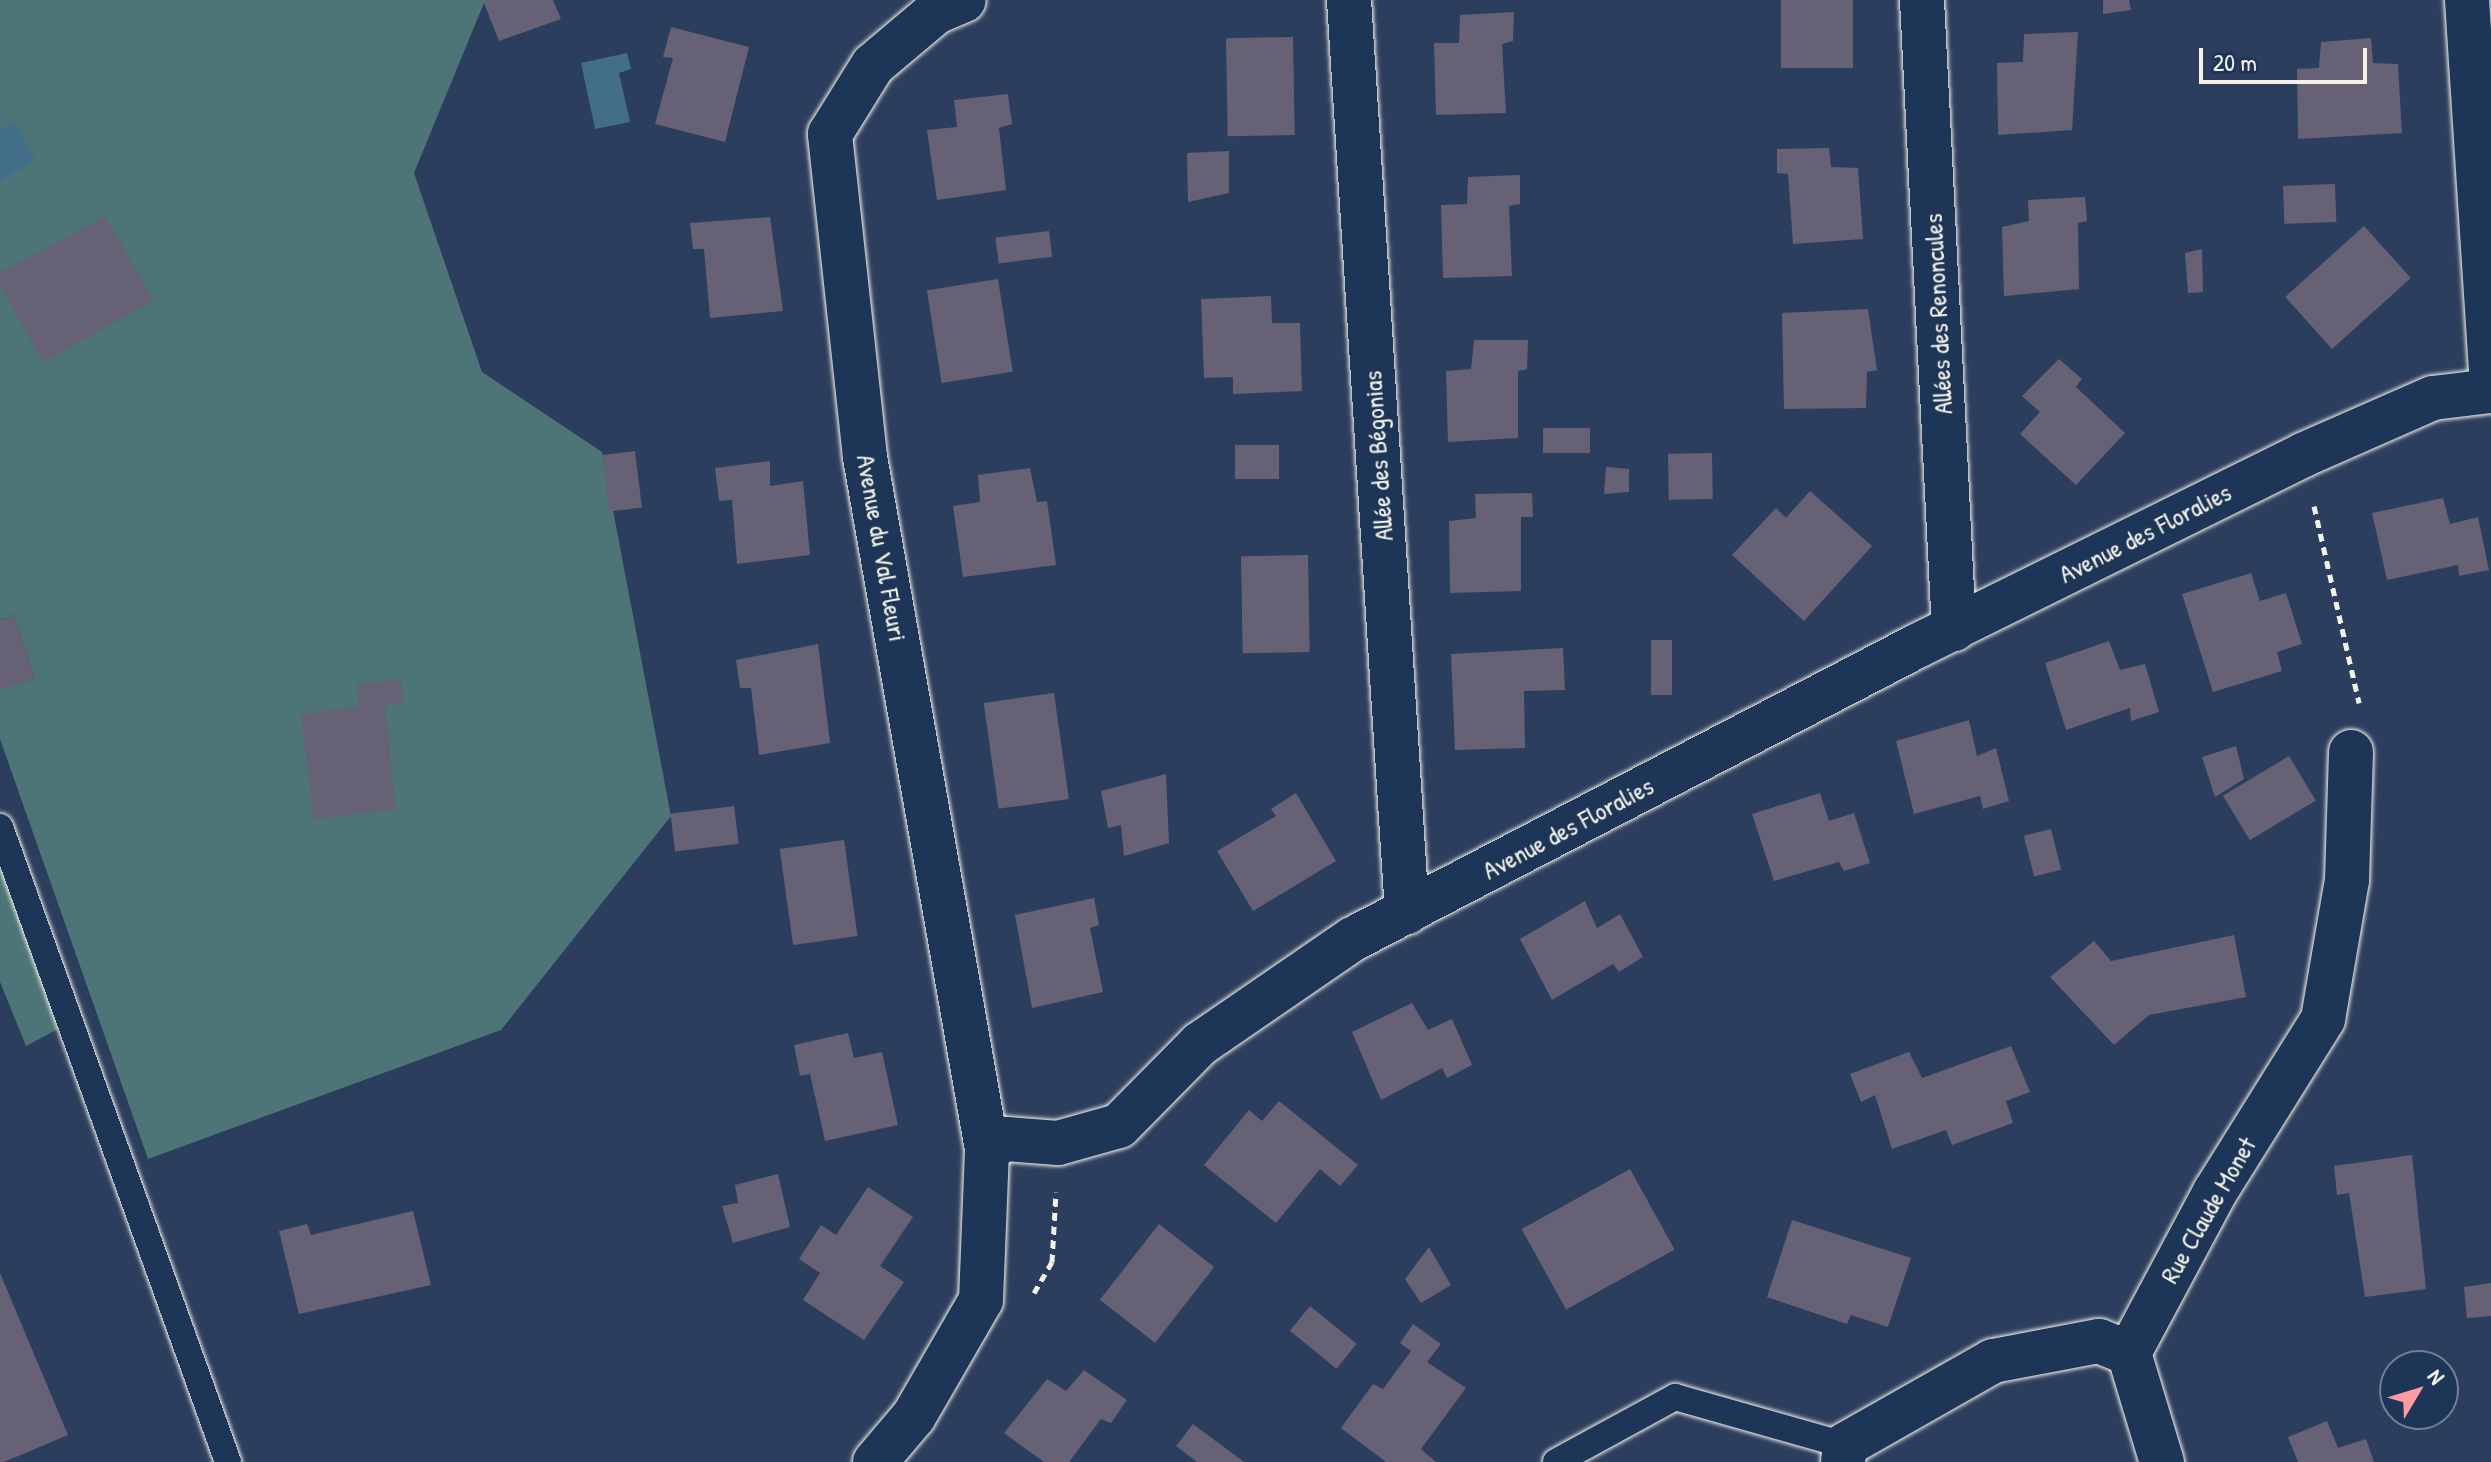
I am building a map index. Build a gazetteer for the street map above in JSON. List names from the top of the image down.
{
  "streets": {
    "street": [
      "Allées des Renoncules",
      "Allée des Bégonias",
      "Avenue des Floralies",
      "Avenue du Val Fleuri",
      "Rue Claude Monet"
    ]
  },
  "crossings": [
    ["Allées des Renoncules", "Avenue des Floralies"],
    ["Allée des Bégonias", "Avenue des Floralies"],
    ["Avenue des Floralies", "Avenue du Val Fleuri"]
  ],
  "scale_bar": "20 m",
  "north": "top right"
}
